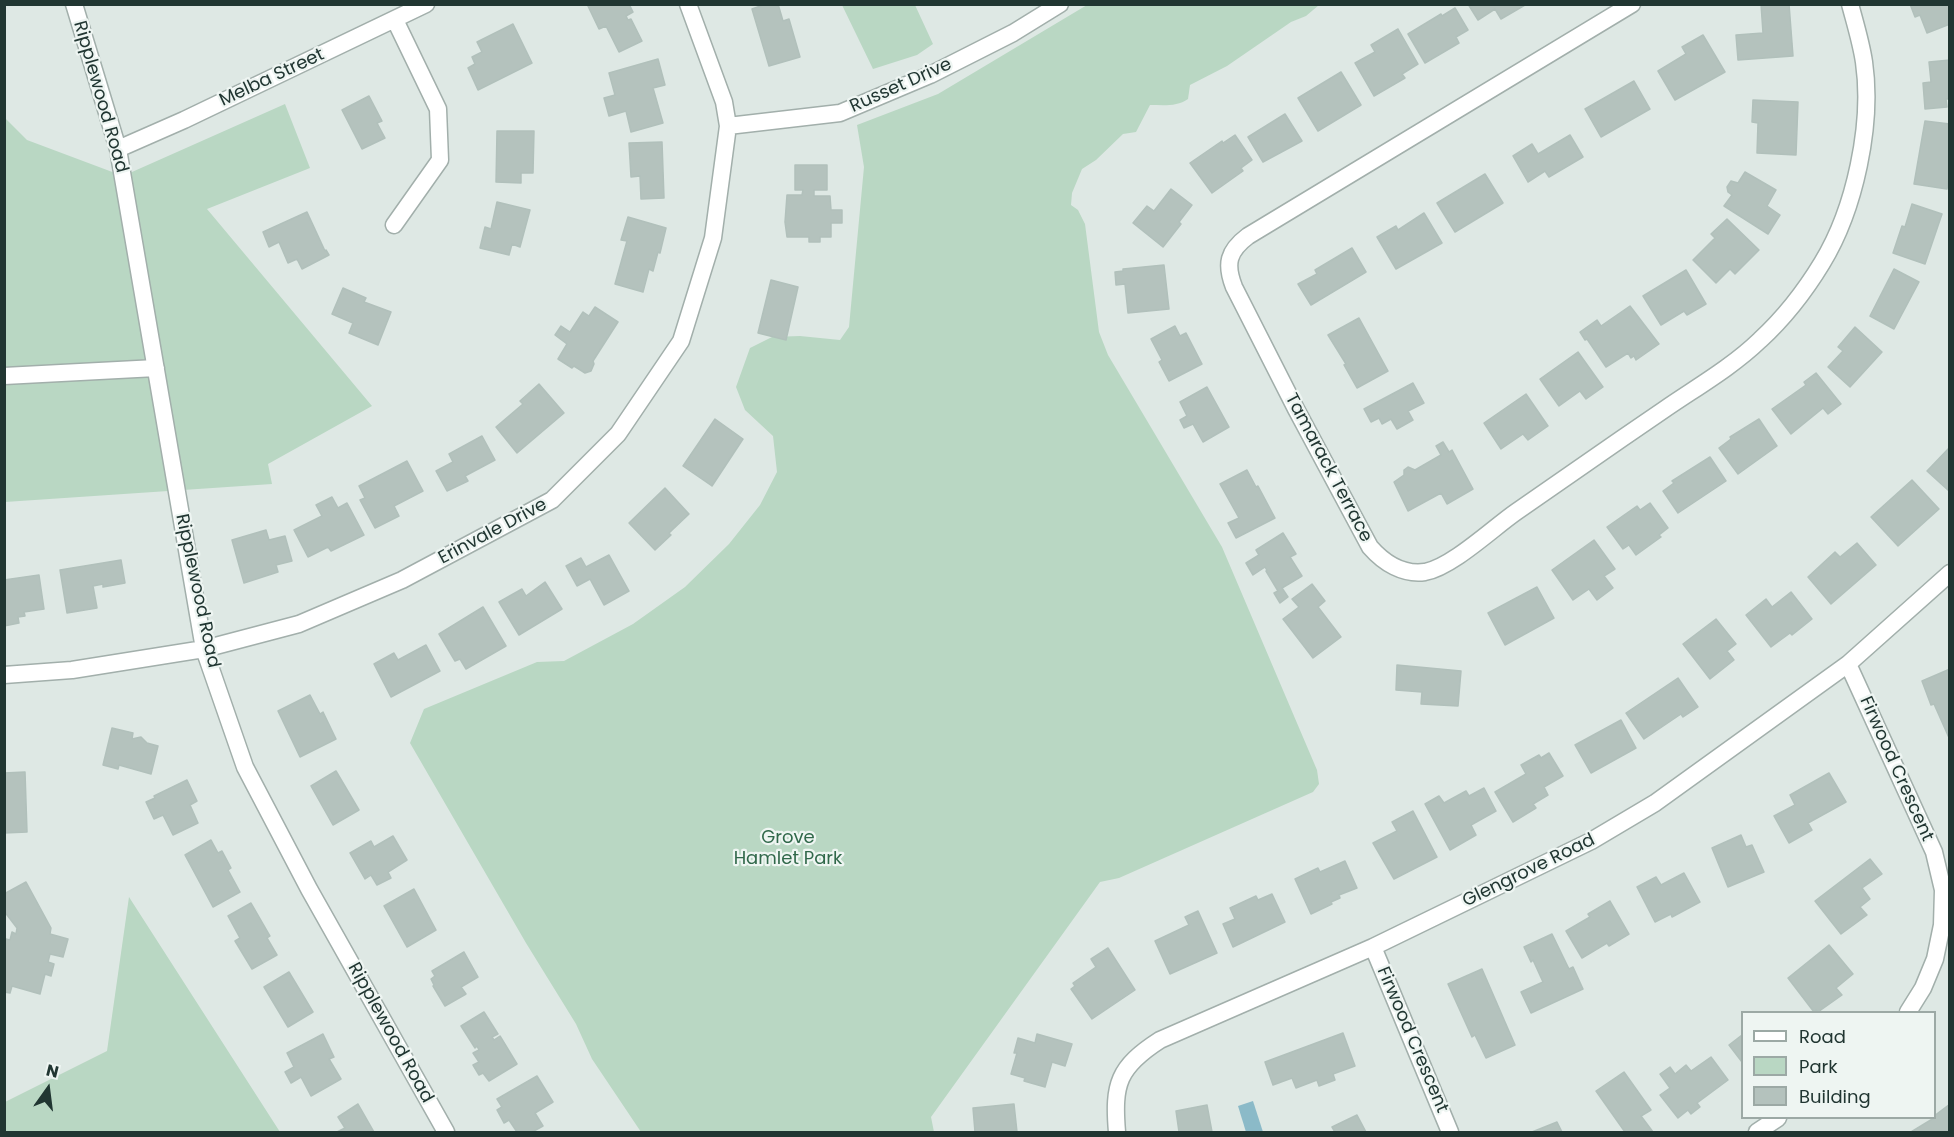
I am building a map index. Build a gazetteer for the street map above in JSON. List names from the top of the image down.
{
  "streets": {
    "street": [
      "Melba Street",
      "Russet Drive",
      "Ripplewood Road",
      "Tamarack Terrace",
      "Erinvale Drive",
      "Firwood Crescent",
      "Glengrove Road"
    ]
  },
  "crossings": [
    ["Melba Street", "Ripplewood Road"],
    ["Russet Drive", "Erinvale Drive"],
    ["Ripplewood Road", "Erinvale Drive"],
    ["Firwood Crescent", "Glengrove Road"]
  ],
  "parks": ["Grove Hamlet Park"],
  "legend": ["Road", "Park", "Building"],
  "north": "top"
}
